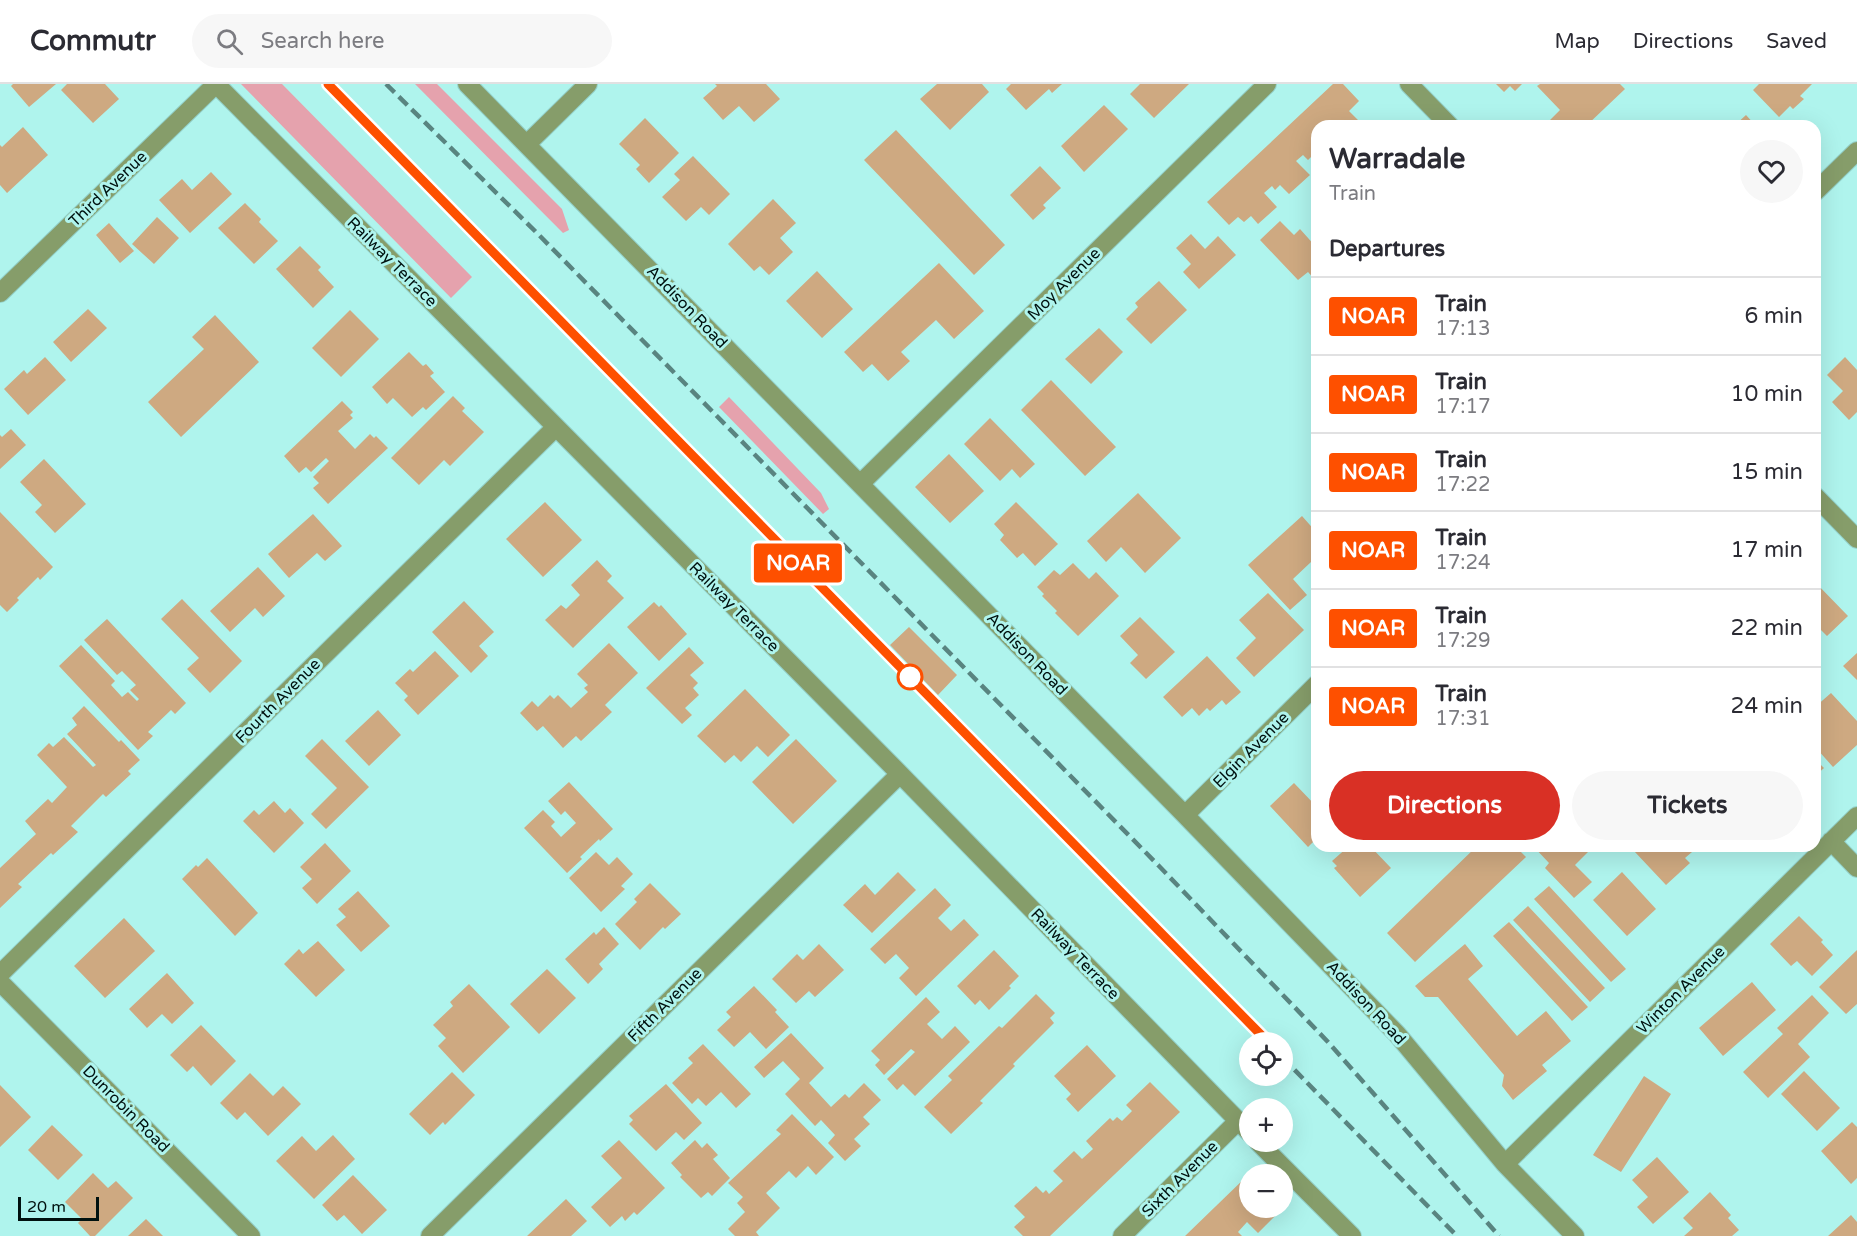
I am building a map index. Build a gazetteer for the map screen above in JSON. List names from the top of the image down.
{
  "streets": {
    "street": [
      "Third Avenue",
      "Railway Terrace",
      "Moy Avenue",
      "Addison Road",
      "Fourth Avenue",
      "Elgin Avenue",
      "Winton Avenue",
      "Fifth Avenue",
      "Dunrobin Road",
      "Sixth Avenue"
    ]
  },
  "crossings": [
    ["Third Avenue", "Railway Terrace"],
    ["Railway Terrace", "Fourth Avenue"],
    ["Railway Terrace", "Fifth Avenue"],
    ["Moy Avenue", "Addison Road"],
    ["Addison Road", "Elgin Avenue"],
    ["Addison Road", "Winton Avenue"]
  ],
  "scale_bar": "20 m",
  "page": {
    "header": "Commutr",
    "search": "Search here",
    "nav": ["Map", "Directions", "Saved"],
    "on_map": "NOAR",
    "heading": [
      ["Warradale", "Train"],
      "Departures"
    ],
    "list": [
      {
        "mark": "NOAR",
        "name": "Train",
        "note": "17:13",
        "value": "6 min"
      },
      {
        "mark": "NOAR",
        "name": "Train",
        "note": "17:17",
        "value": "10 min"
      },
      {
        "mark": "NOAR",
        "name": "Train",
        "note": "17:22",
        "value": "15 min"
      },
      {
        "mark": "NOAR",
        "name": "Train",
        "note": "17:24",
        "value": "17 min"
      },
      {
        "mark": "NOAR",
        "name": "Train",
        "note": "17:29",
        "value": "22 min"
      },
      {
        "mark": "NOAR",
        "name": "Train",
        "note": "17:31",
        "value": "24 min"
      }
    ],
    "buttons": ["Directions", "Tickets"],
    "map_buttons": ["+", "−"],
    "scale": "20 m"
  }
}
